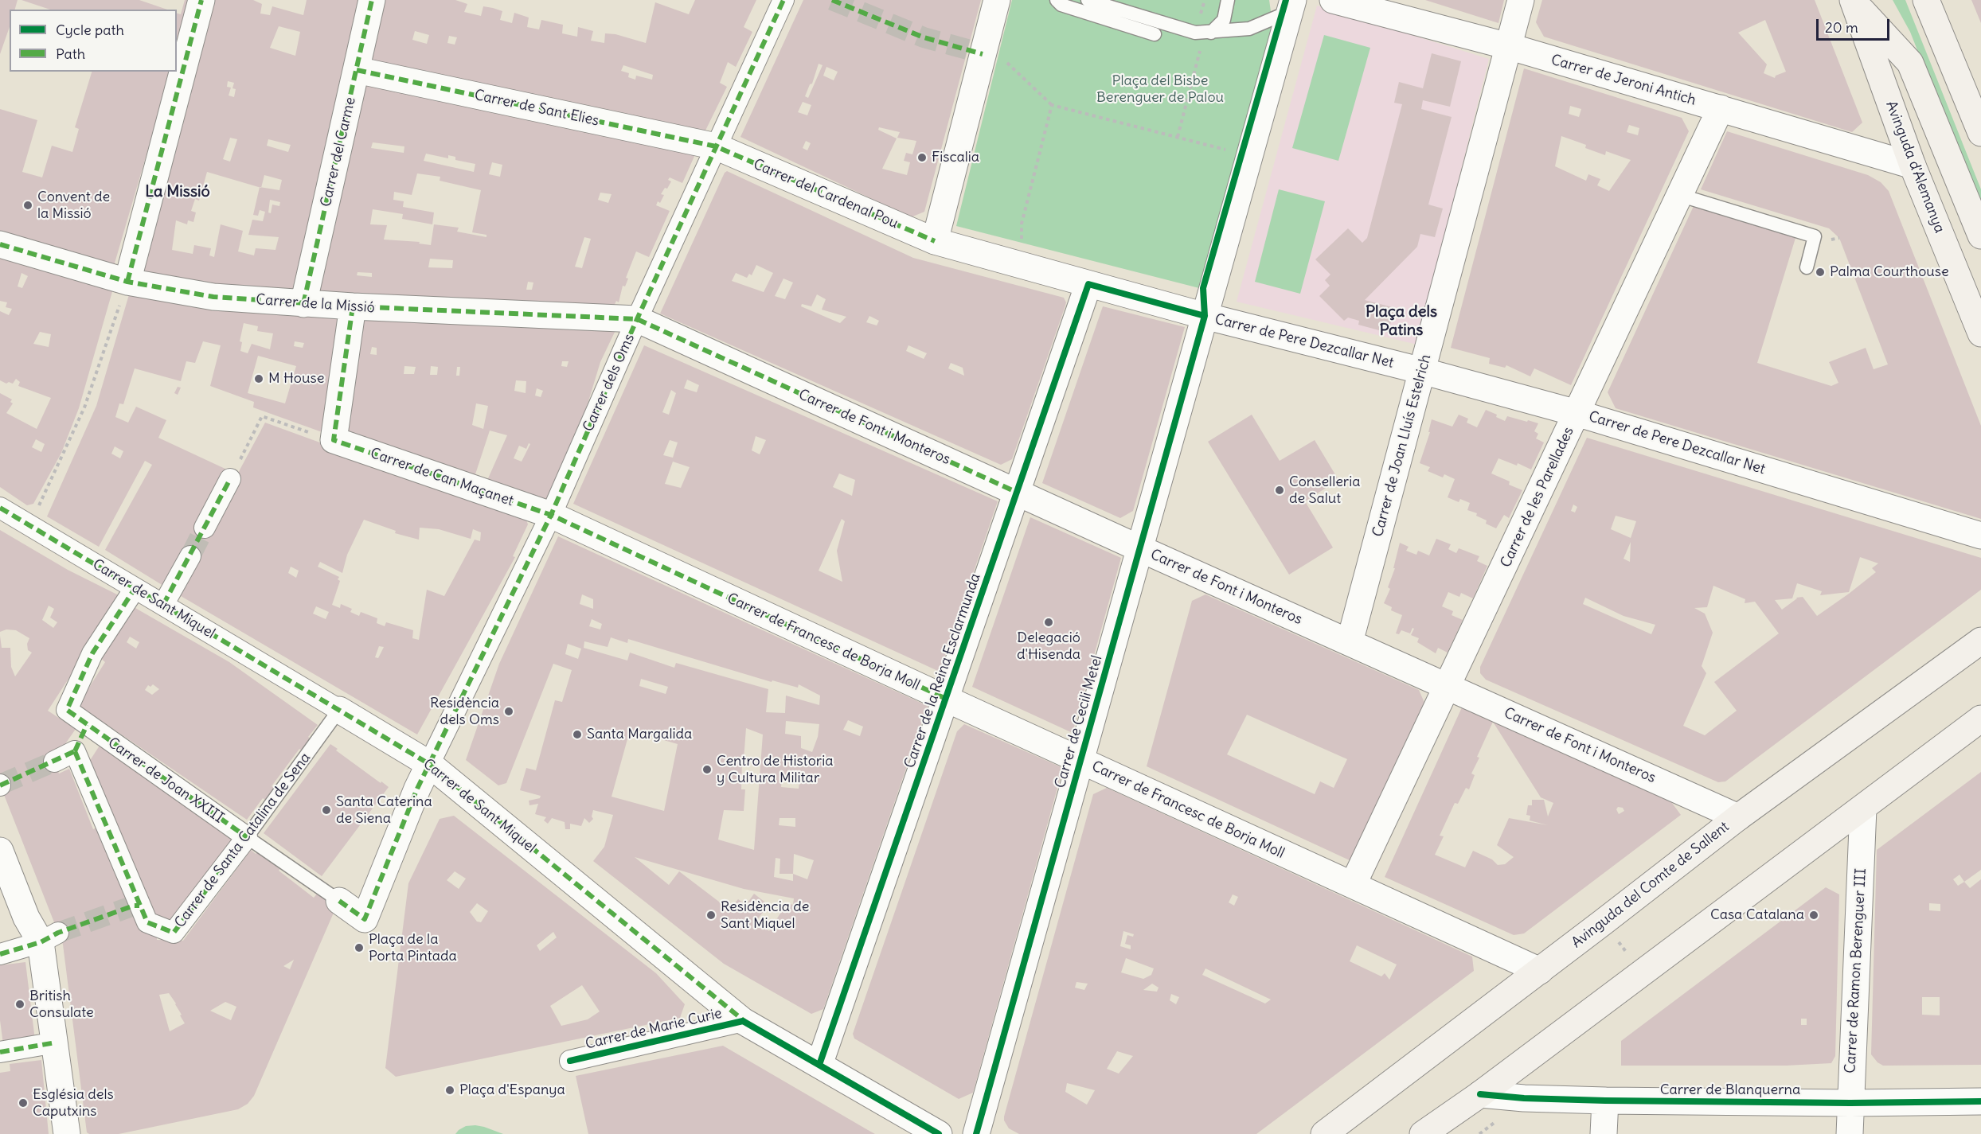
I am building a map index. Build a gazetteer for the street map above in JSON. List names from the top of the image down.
{
  "streets": {
    "main road": ["Avinguda d'Alemanya", "Avinguda del Comte de Sallent"],
    "street": [
      "Carrer de Jeroni Antich",
      "Carrer de Sant Elies",
      "Carrer del Carme",
      "Carrer del Cardenal Pou",
      "Carrer de la Missió",
      "Carrer de Pere Dezcallar Net",
      "Carrer dels Oms",
      "Carrer de Font i Monteros",
      "Carrer de Joan Lluís Estelrich",
      "Carrer de Can Maçanet",
      "Carrer de les Parellades",
      "Carrer de Sant Miquel",
      "Carrer de Francesc de Borja Moll",
      "Carrer de la Reina Esclarmunda",
      "Carrer de Cecili Metel",
      "Carrer de Joan XXIII",
      "Carrer de Santa Catalina de Sena",
      "Carrer de Ramon Berenguer III",
      "Carrer de Marie Curie",
      "Carrer de Blanquerna"
    ]
  },
  "crossings": [
    ["Carrer de Jeroni Antich", "Avinguda d'Alemanya"],
    ["Carrer de Jeroni Antich", "Carrer de Joan Lluís Estelrich"],
    ["Carrer de Jeroni Antich", "Carrer de les Parellades"],
    ["Carrer de Sant Elies", "Carrer del Carme"],
    ["Carrer de Sant Elies", "Carrer del Cardenal Pou"],
    ["Carrer de Sant Elies", "Carrer dels Oms"],
    ["Carrer del Carme", "Carrer de la Missió"],
    ["Carrer del Cardenal Pou", "Carrer dels Oms"],
    ["Carrer de la Missió", "Carrer dels Oms"],
    ["Carrer de la Missió", "Carrer de Font i Monteros"],
    ["Carrer de Pere Dezcallar Net", "Carrer de Joan Lluís Estelrich"],
    ["Carrer de Pere Dezcallar Net", "Carrer de les Parellades"],
    ["Carrer de Pere Dezcallar Net", "Carrer de Cecili Metel"],
    ["Carrer dels Oms", "Carrer de Font i Monteros"],
    ["Carrer dels Oms", "Carrer de Can Maçanet"],
    ["Carrer dels Oms", "Carrer de Sant Miquel"],
    ["Carrer dels Oms", "Carrer de Francesc de Borja Moll"],
    ["Carrer de Font i Monteros", "Carrer de Joan Lluís Estelrich"],
    ["Carrer de Font i Monteros", "Carrer de les Parellades"],
    ["Carrer de Font i Monteros", "Carrer de la Reina Esclarmunda"],
    ["Carrer de Font i Monteros", "Carrer de Cecili Metel"],
    ["Carrer de Font i Monteros", "Avinguda del Comte de Sallent"],
    ["Carrer de Can Maçanet", "Carrer de Francesc de Borja Moll"],
    ["Carrer de les Parellades", "Carrer de Francesc de Borja Moll"],
    ["Carrer de Sant Miquel", "Carrer de la Reina Esclarmunda"],
    ["Carrer de Sant Miquel", "Carrer de Joan XXIII"],
    ["Carrer de Sant Miquel", "Carrer de Santa Catalina de Sena"],
    ["Carrer de Sant Miquel", "Carrer de Marie Curie"],
    ["Carrer de Francesc de Borja Moll", "Carrer de la Reina Esclarmunda"],
    ["Carrer de Francesc de Borja Moll", "Carrer de Cecili Metel"],
    ["Carrer de Francesc de Borja Moll", "Avinguda del Comte de Sallent"],
    ["Carrer de Joan XXIII", "Carrer de Santa Catalina de Sena"],
    ["Carrer de Ramon Berenguer III", "Carrer de Blanquerna"]
  ],
  "districts": ["La Missió", "Plaça dels Patins"],
  "parks": ["Plaça del Bisbe Berenguer de Palou"],
  "places": [
    "Fiscalia",
    "Convent de la Missió",
    "Palma Courthouse",
    "M House",
    "Conselleria de Salut",
    "Delegació d'Hisenda",
    "Residència dels Oms",
    "Santa Margalida",
    "Centro de Historia y Cultura Militar",
    "Santa Caterina de Siena",
    "Residència de Sant Miquel",
    "Casa Catalana",
    "Plaça de la Porta Pintada",
    "British Consulate",
    "Plaça d'Espanya",
    "Església dels Caputxins"
  ],
  "legend": ["Cycle path", "Path"],
  "scale_bar": "20 m"
}
